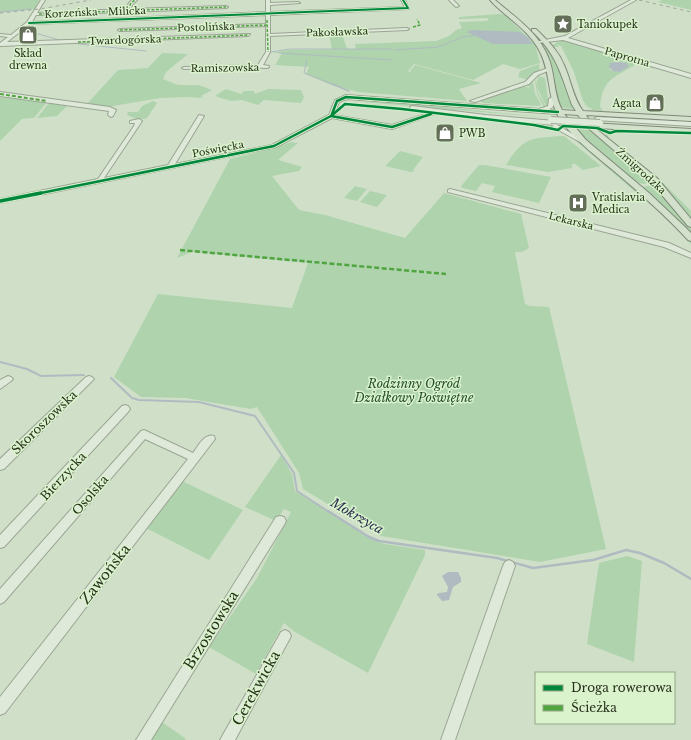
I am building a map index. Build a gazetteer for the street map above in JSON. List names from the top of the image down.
{
  "streets": {
    "main road": ["Żmigrodzka"],
    "street": [
      "Milicka",
      "Korzeńska",
      "Postolińska",
      "Pakosławska",
      "Twardogórska",
      "Paprotna",
      "Ramiszowska",
      "Poświęcka",
      "Lekarska",
      "Skoroszowska",
      "Bierzycka",
      "Osolska",
      "Zawońska",
      "Brzostowska",
      "Cerekwicka"
    ]
  },
  "crossings": [
    ["Osolska", "Zawońska"]
  ],
  "water": ["Mokrzyca"],
  "parks": ["Rodzinny Ogród Działkowy Poświętne"],
  "places": {
    "place": ["Taniokupek"],
    "shop": ["Skład drewna", "Agata", "PWB"],
    "hospital": ["Vratislavia Medica"]
  },
  "legend": ["Droga rowerowa", "Ścieżka"]
}
